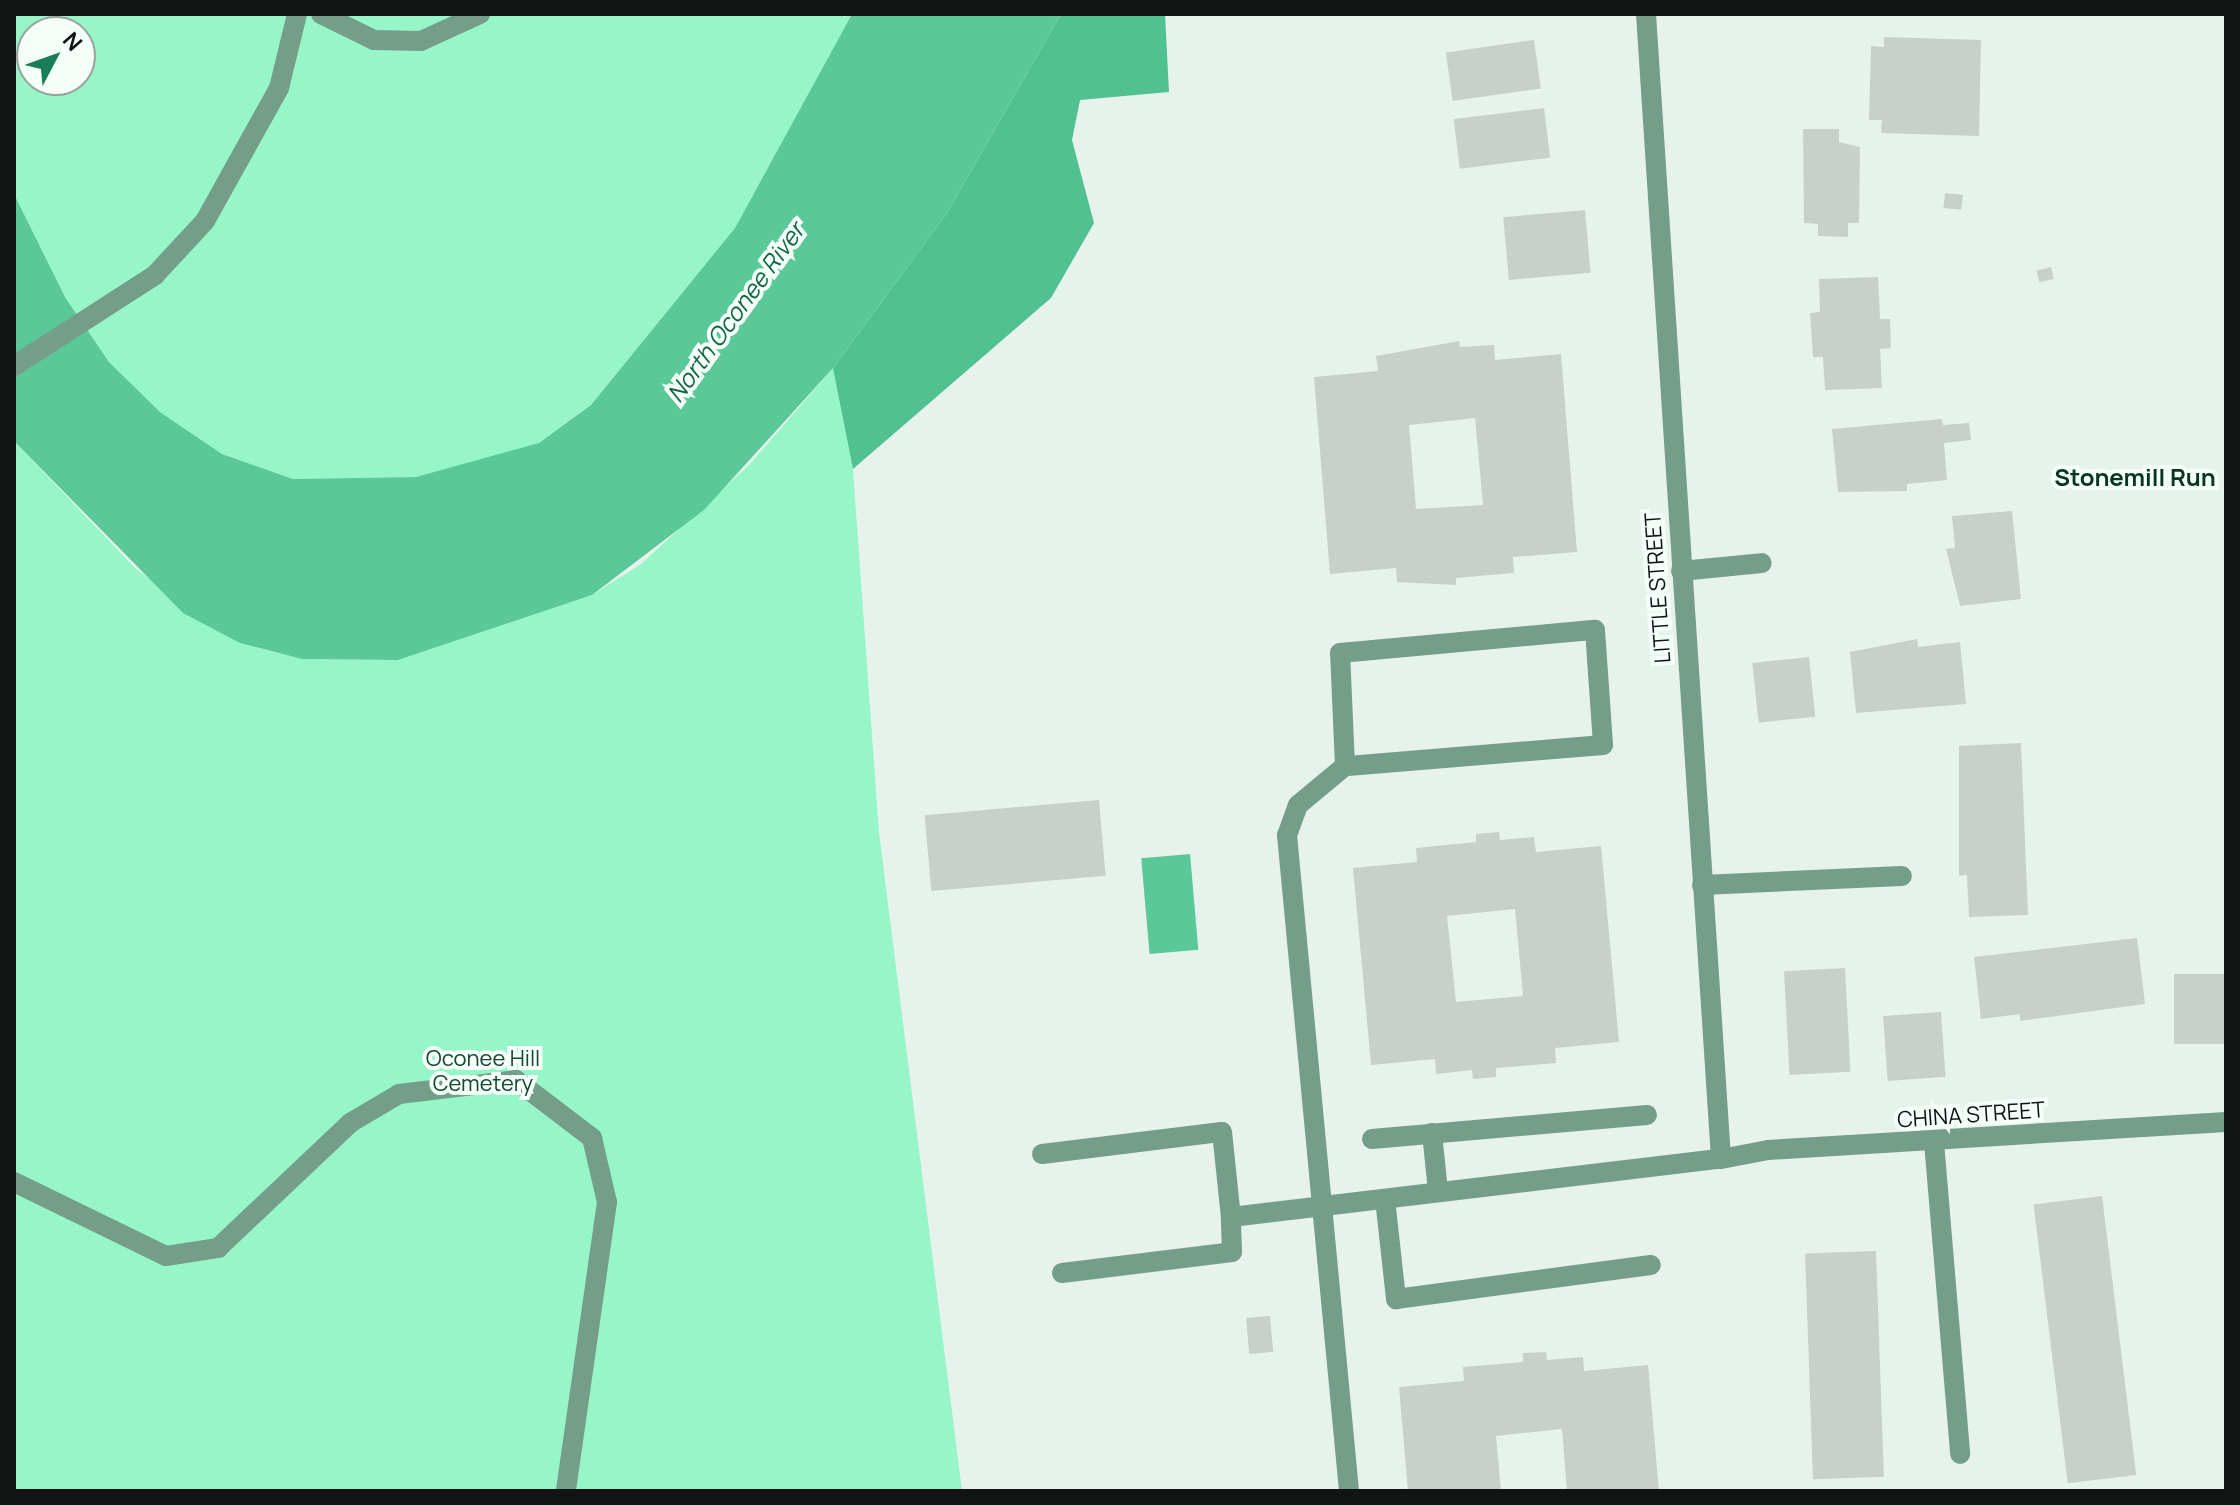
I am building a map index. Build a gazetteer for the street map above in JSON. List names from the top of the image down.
{
  "streets": {
    "street": ["LITTLE STREET", "CHINA STREET"]
  },
  "crossings": [
    ["LITTLE STREET", "CHINA STREET"]
  ],
  "districts": ["Stonemill Run"],
  "water": ["North Oconee River"],
  "parks": ["Oconee Hill Cemetery"],
  "north": "top right"
}
